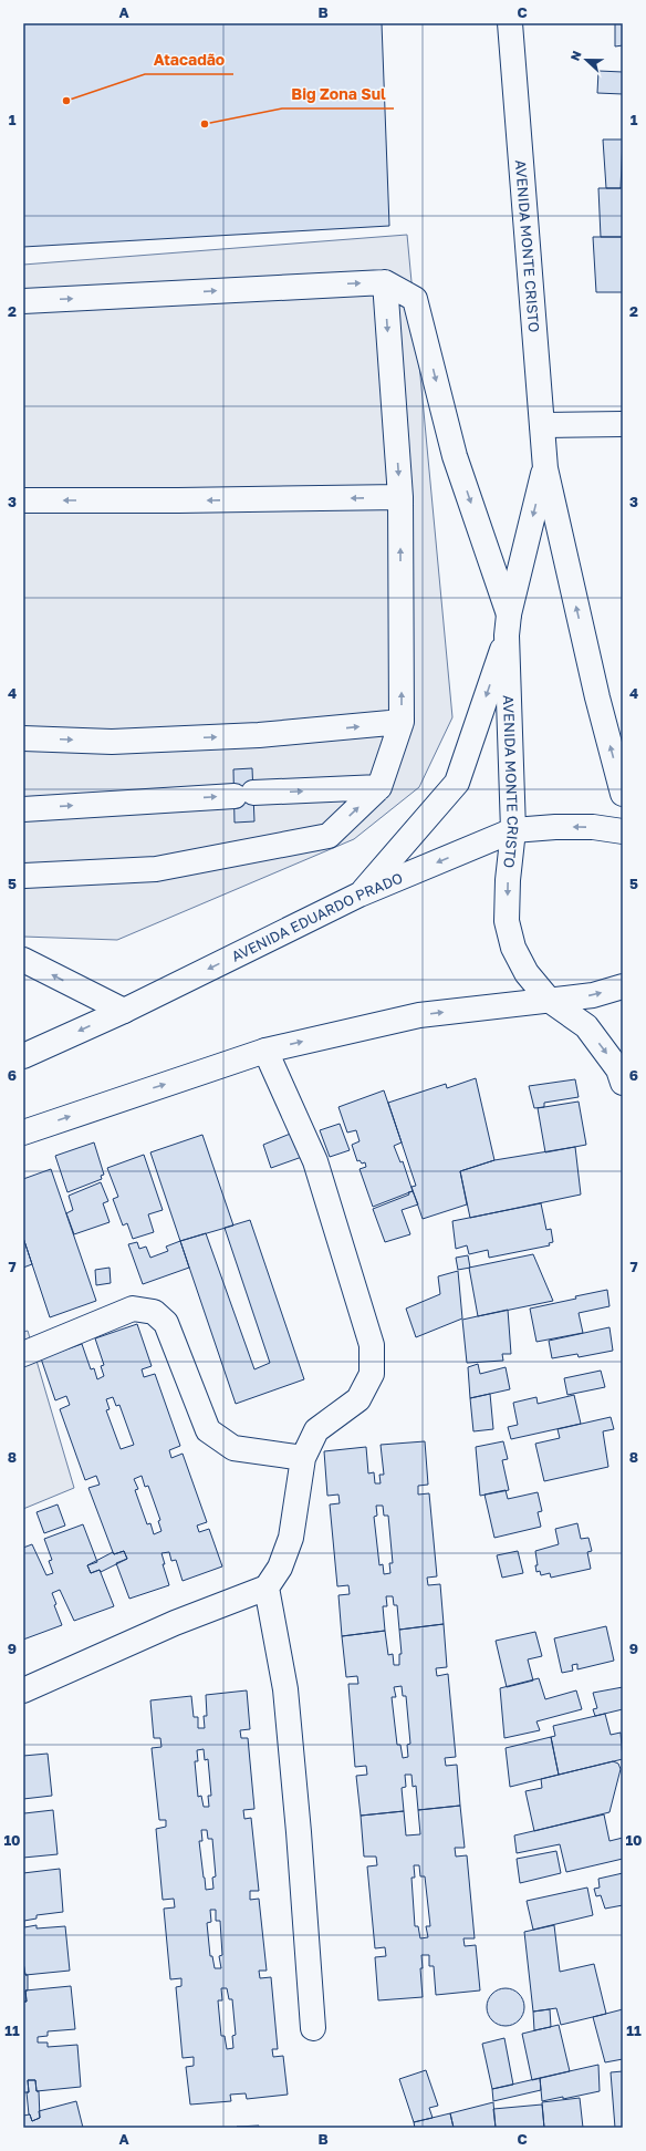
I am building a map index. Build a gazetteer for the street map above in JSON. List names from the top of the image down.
{
  "streets": {
    "main road": ["AVENIDA MONTE CRISTO", "AVENIDA EDUARDO PRADO"]
  },
  "crossings": [
    ["AVENIDA MONTE CRISTO", "AVENIDA EDUARDO PRADO"]
  ],
  "places": ["Atacadão", "Big Zona Sul"],
  "north": "left",
  "grid": {
    "columns": ["A", "B", "C"],
    "rows": [
      "1",
      "2",
      "3",
      "4",
      "5",
      "6",
      "7",
      "8",
      "9",
      "10",
      "11"
    ]
  }
}
